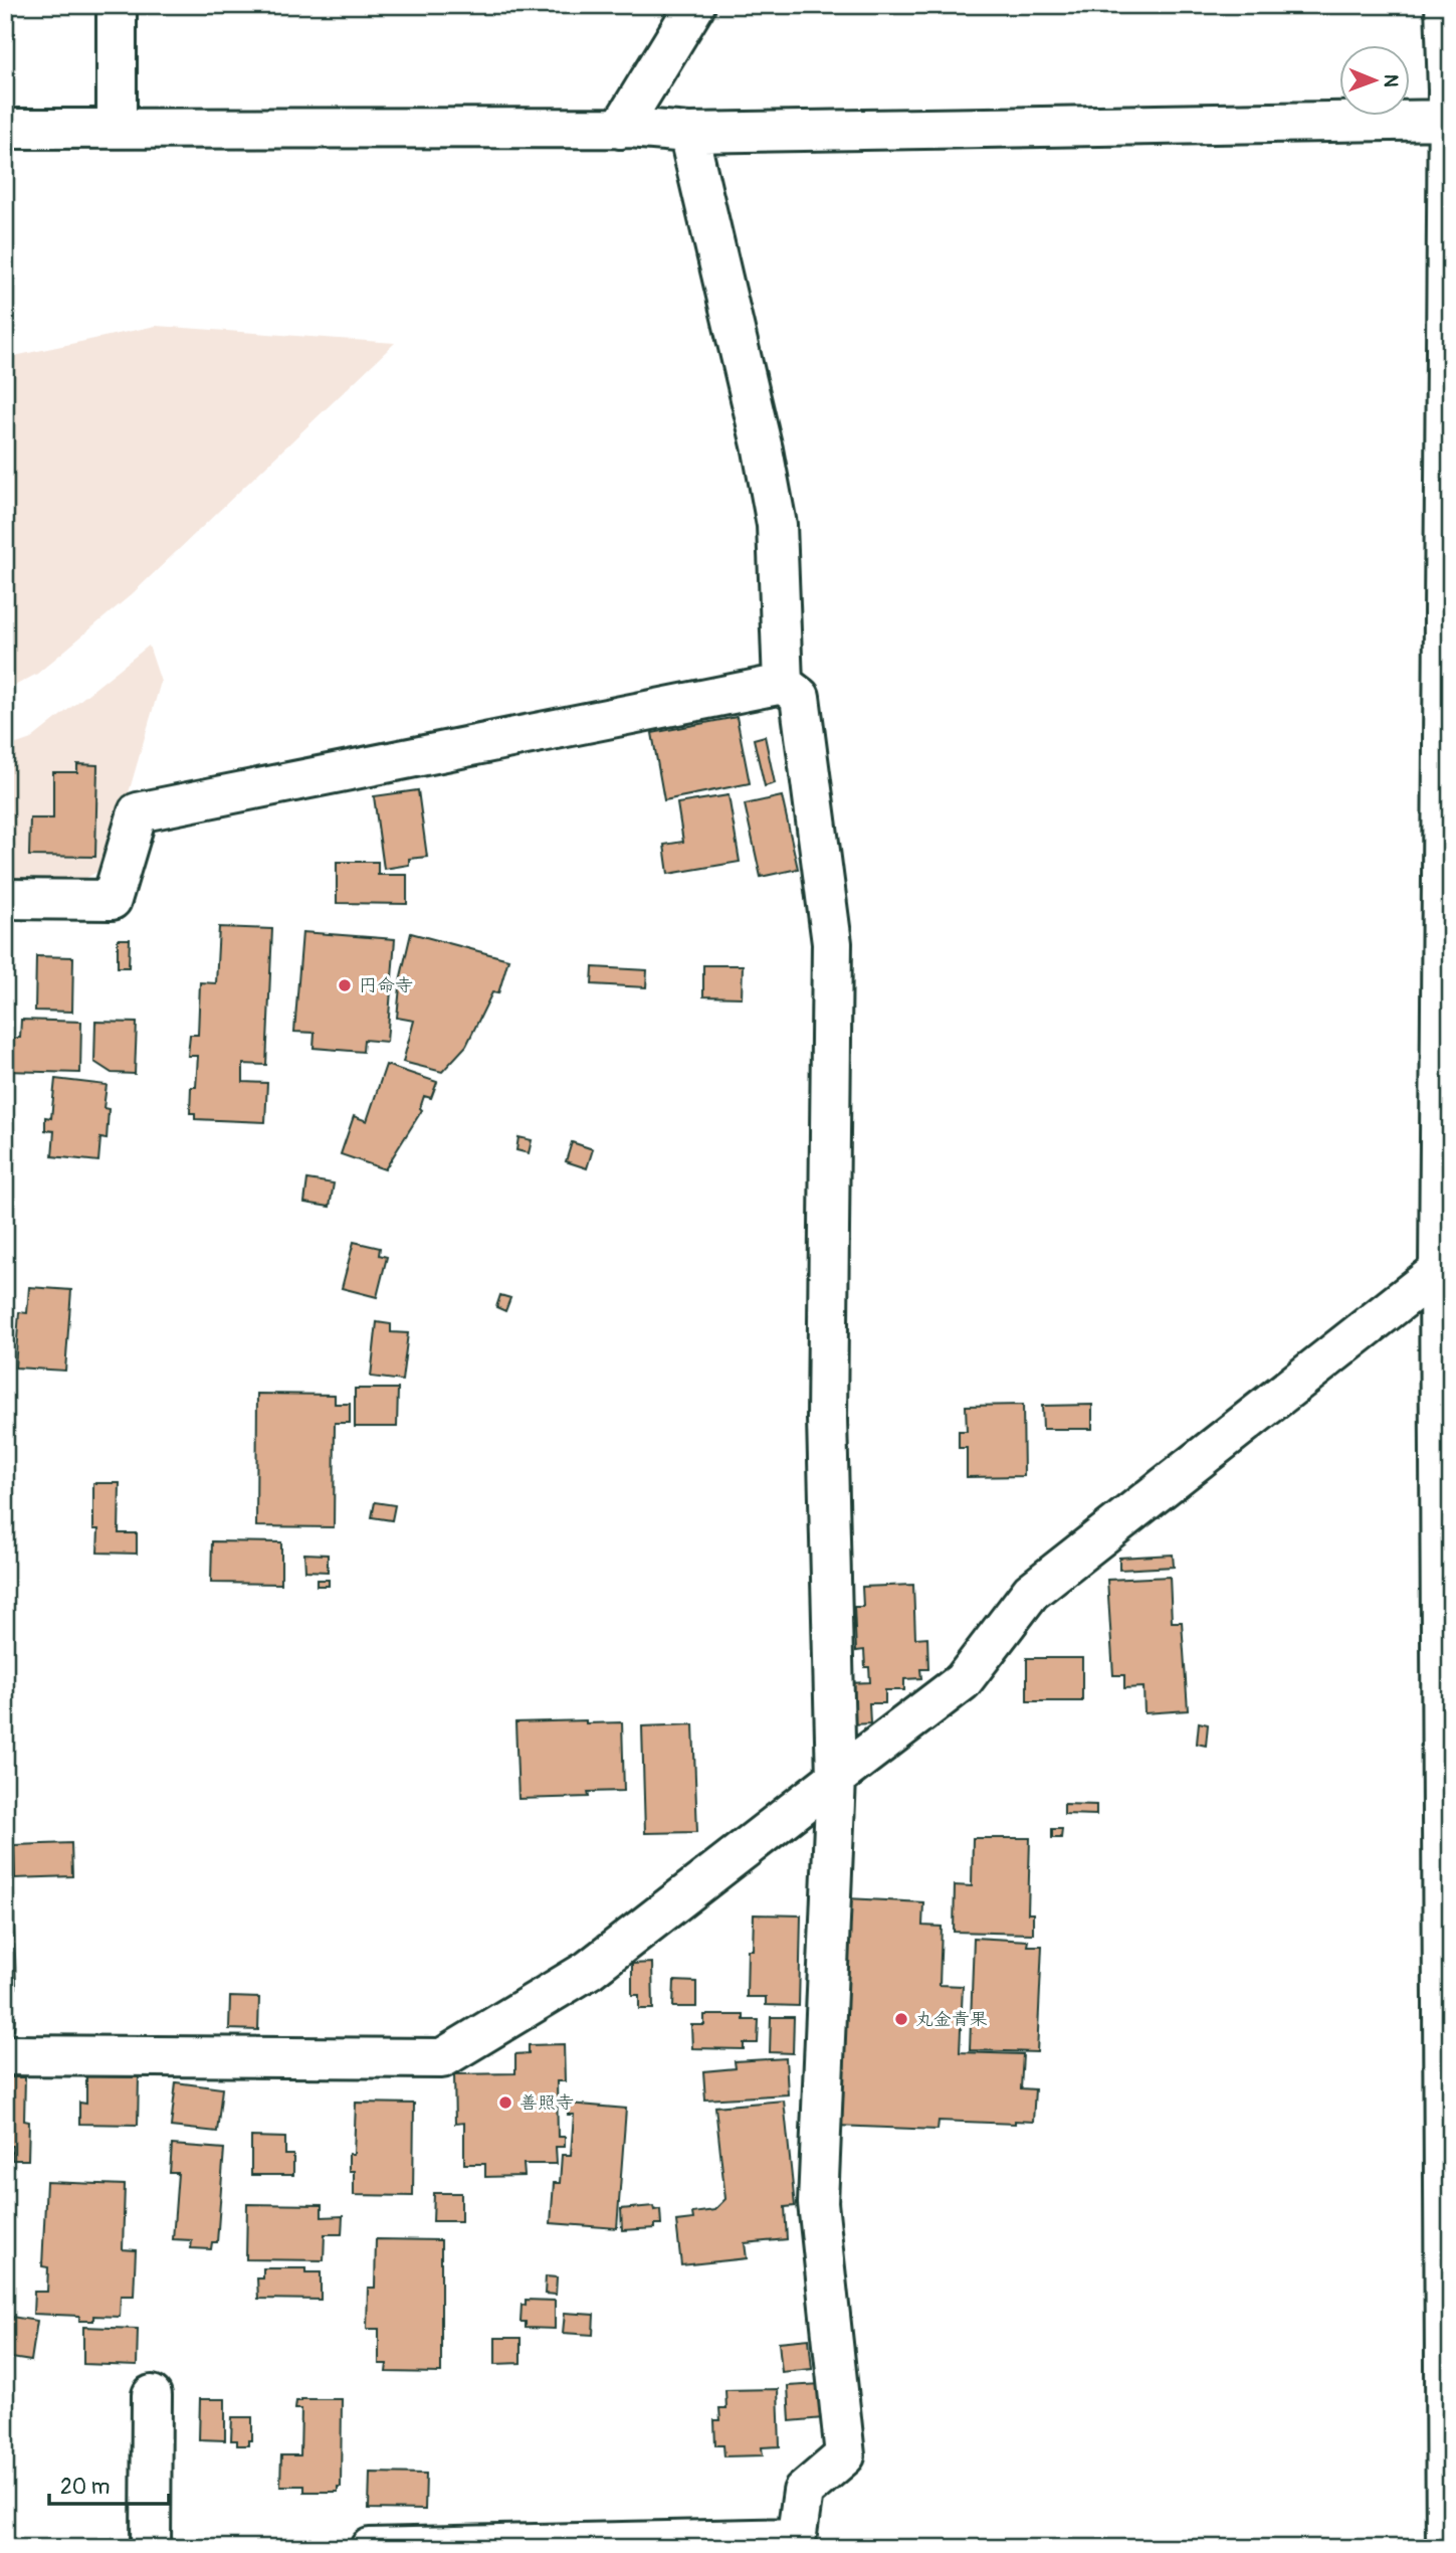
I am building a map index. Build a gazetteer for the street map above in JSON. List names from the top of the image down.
{
  "places": ["円命寺", "丸金青果", "善照寺"],
  "scale_bar": "20 m",
  "north": "right"
}
